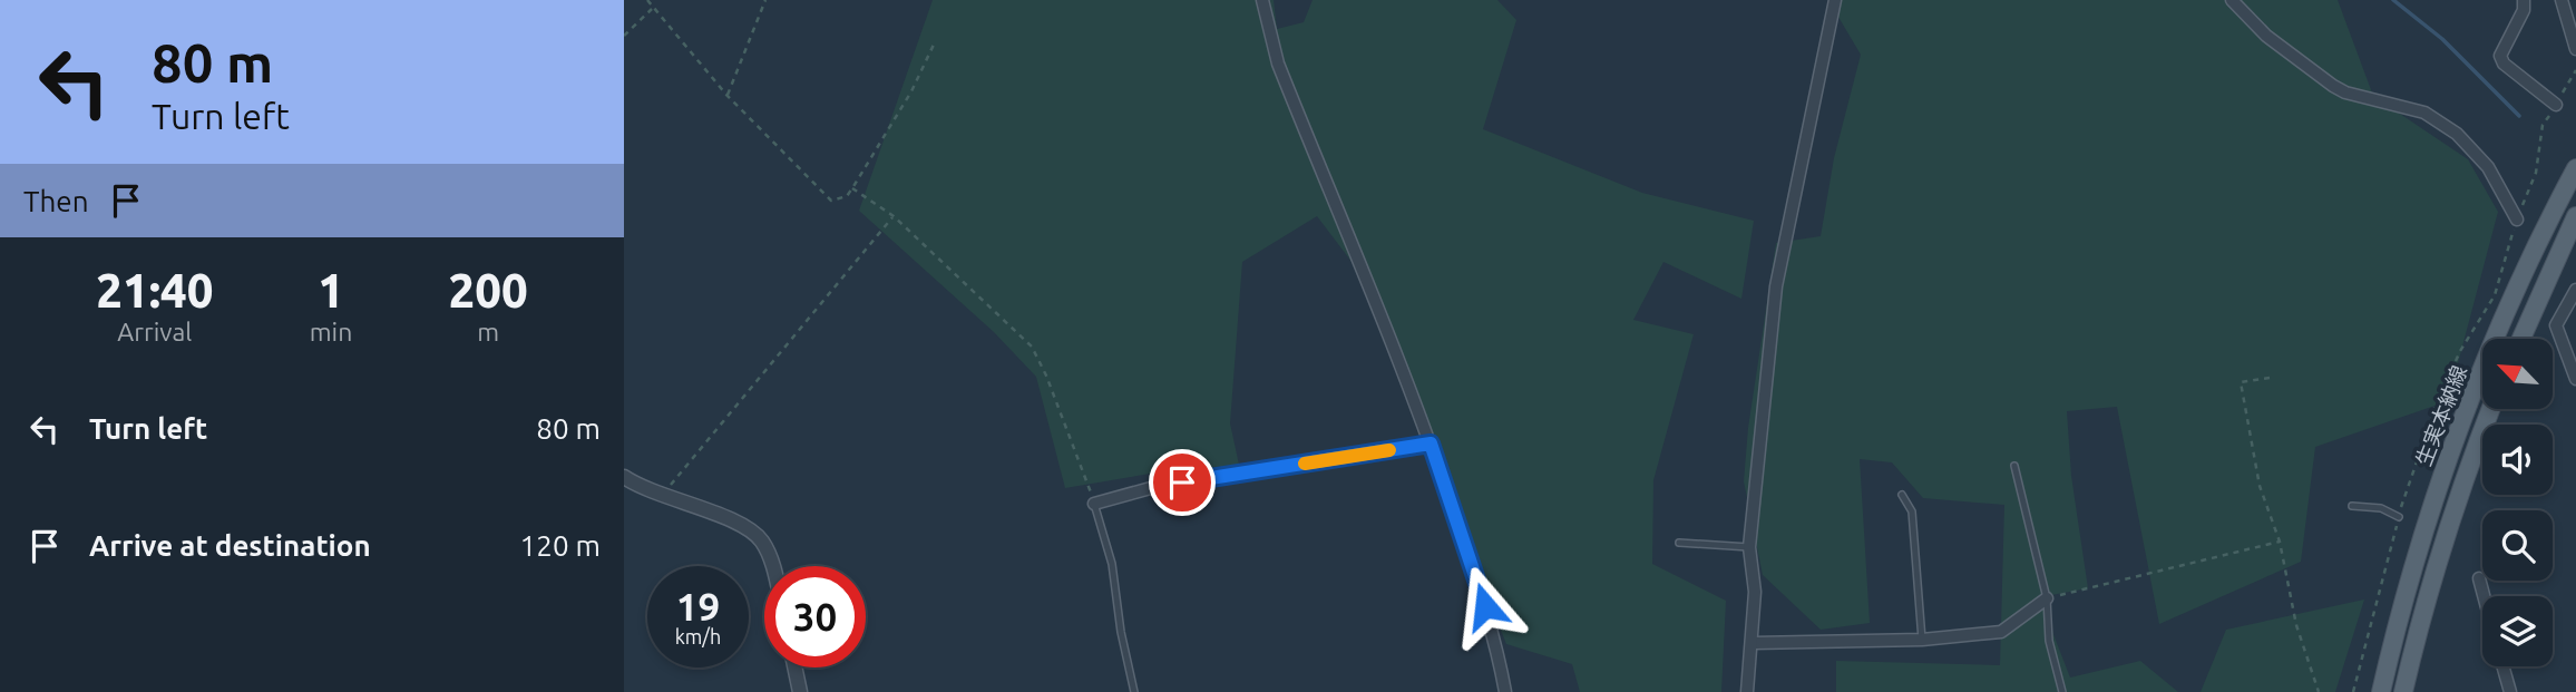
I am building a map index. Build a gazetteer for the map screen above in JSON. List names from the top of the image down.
{
  "streets": {
    "main road": ["生実本納線"]
  },
  "north": "top left",
  "page": {
    "turn": ["80 m", "Turn left"],
    "then": "Then",
    "eta": [
      "21:40",
      "Arrival",
      "1",
      "min",
      "200",
      "m"
    ],
    "list": [
      {
        "name": "Turn left",
        "value": "80 m"
      },
      {
        "name": "Arrive at destination",
        "value": "120 m"
      }
    ],
    "speed": "19 km/h",
    "limit": "30"
  }
}
